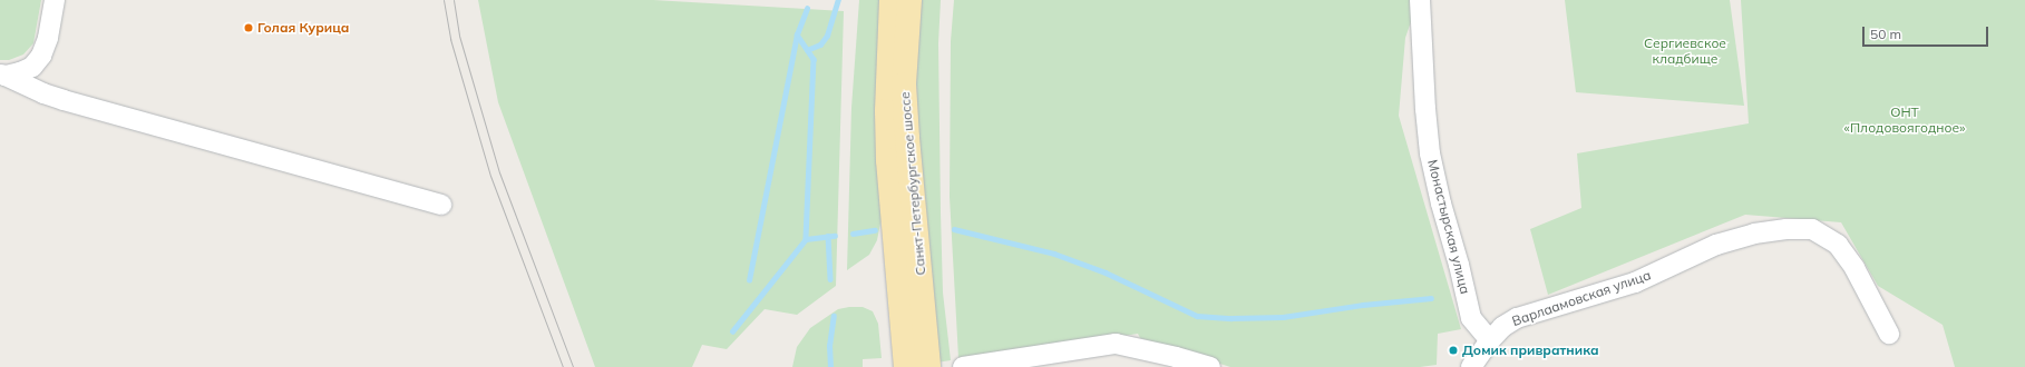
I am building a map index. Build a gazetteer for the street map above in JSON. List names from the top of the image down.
{
  "streets": {
    "main road": ["Санкт-Петербургское шоссе"],
    "street": ["Монастырская улица", "Варлаамовская улица"]
  },
  "crossings": [
    ["Монастырская улица", "Варлаамовская улица"]
  ],
  "parks": ["Сергиевское кладбище", "ОНТ «Плодовоягодное»"],
  "places": ["Голая Курица", "Домик привратника"],
  "scale_bar": "50 m"
}
